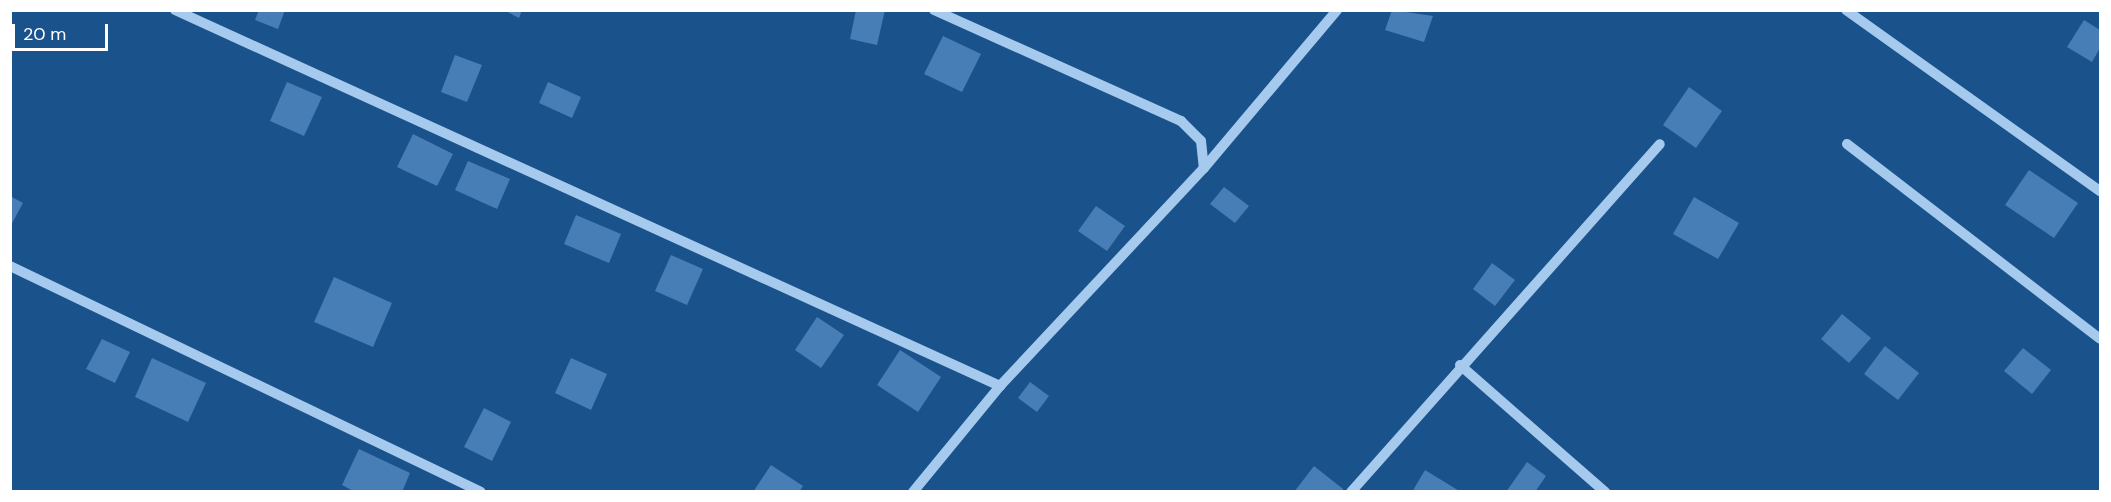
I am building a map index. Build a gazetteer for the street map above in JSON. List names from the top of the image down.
{
  "scale_bar": "20 m"
}
